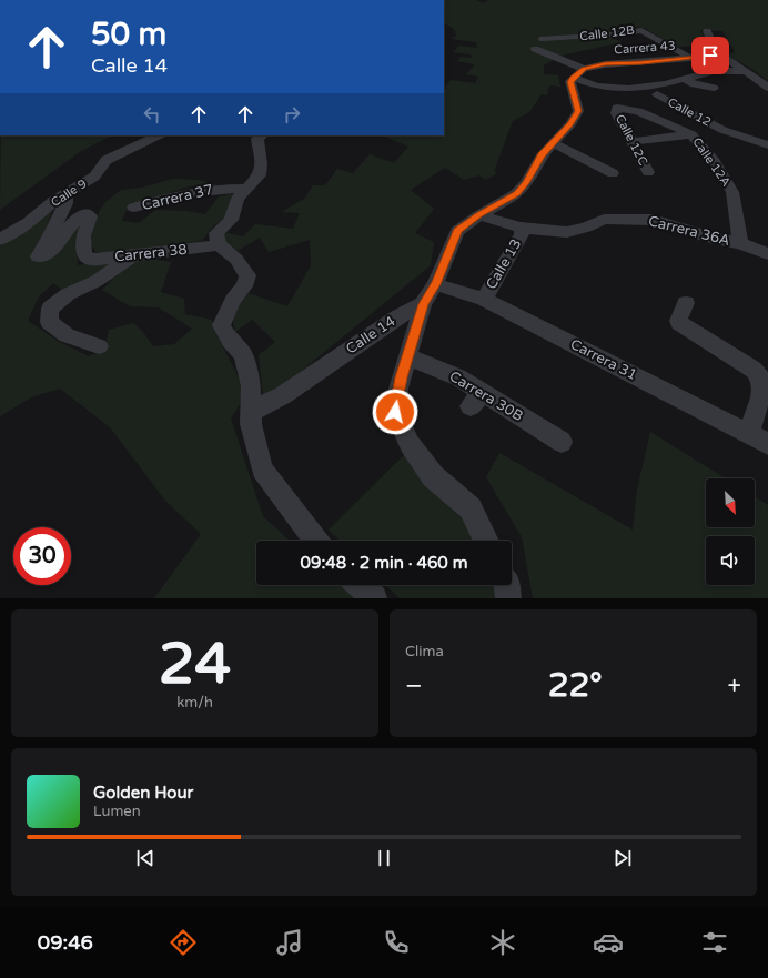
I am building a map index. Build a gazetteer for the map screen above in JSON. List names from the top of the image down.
{
  "streets": {
    "street": [
      "Calle 12B",
      "Carrera 43",
      "Calle 12",
      "Calle 12C",
      "Calle 12A",
      "Calle 9",
      "Carrera 37",
      "Carrera 36A",
      "Carrera 38",
      "Calle 13",
      "Calle 14",
      "Carrera 31",
      "Carrera 30B"
    ]
  },
  "crossings": [
    ["Calle 12B", "Carrera 43"],
    ["Calle 12C", "Calle 12A"],
    ["Calle 12A", "Carrera 36A"],
    ["Calle 9", "Carrera 38"],
    ["Carrera 36A", "Calle 13"],
    ["Calle 13", "Carrera 31"]
  ],
  "north": "bottom right",
  "page": {
    "turn": ["50 m", "Calle 14"],
    "limit": "30",
    "trip": "09:48 · 2 min · 460 m",
    "tile": [
      ["24", "km/h"],
      "Clima"
    ],
    "heat": ["−", "22°", "+"],
    "song": ["Golden Hour", "Lumen"],
    "tabs": "09:46"
  }
}
